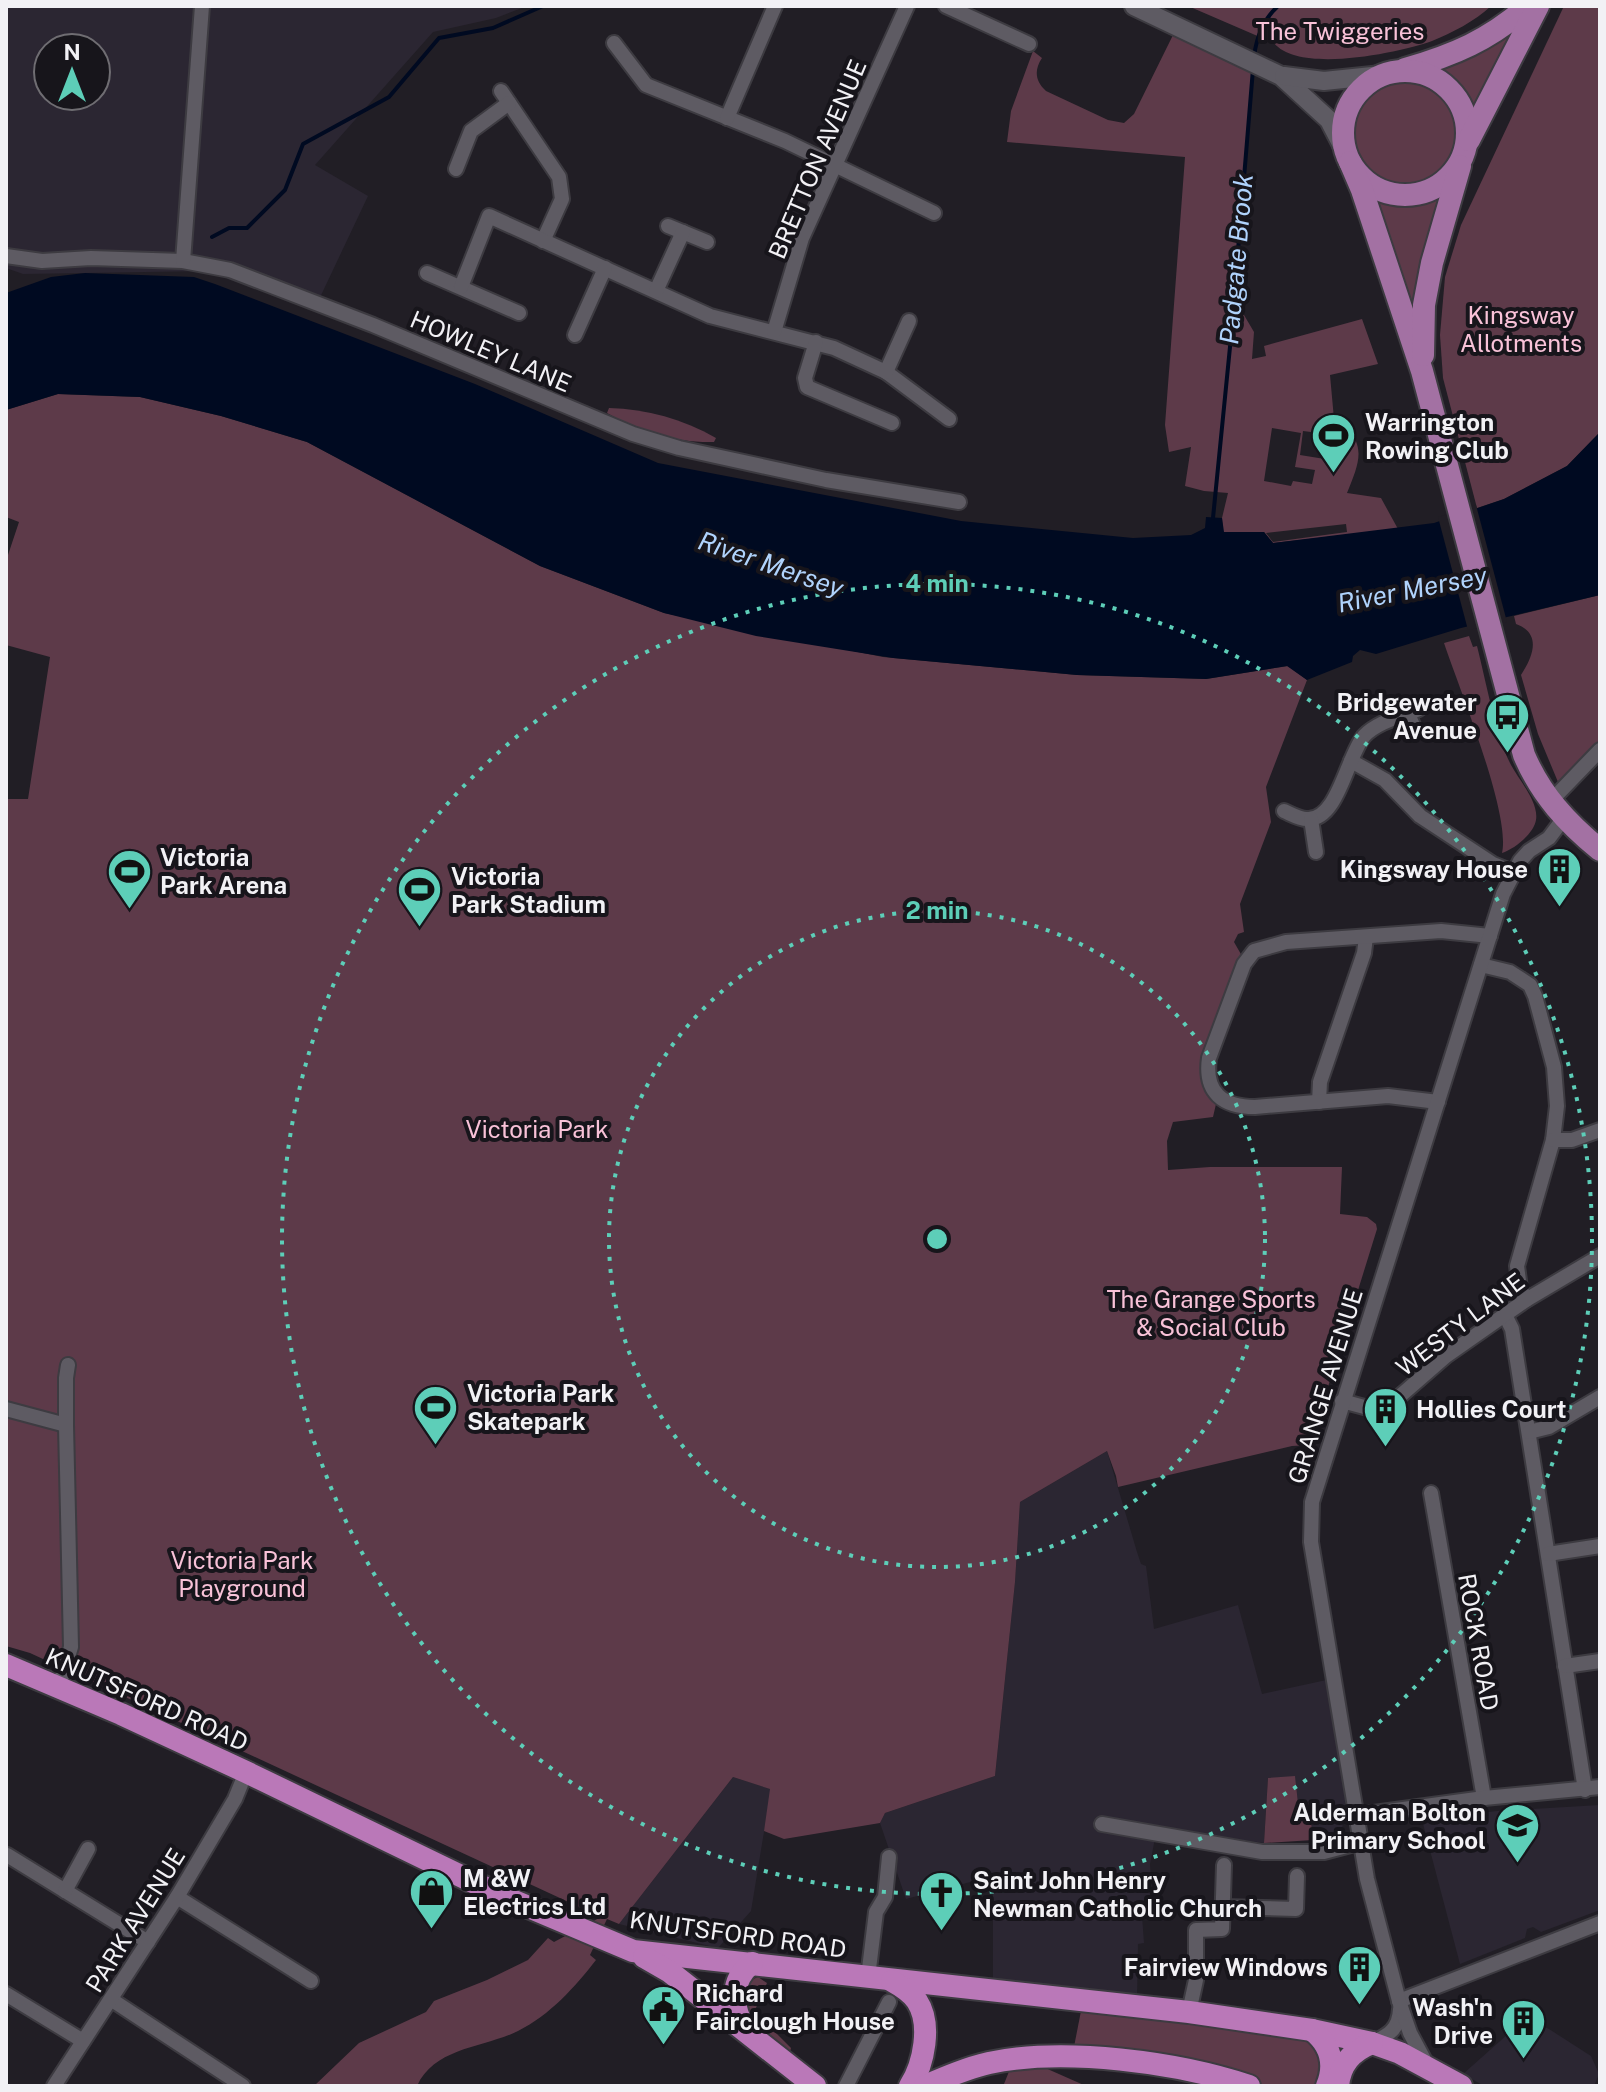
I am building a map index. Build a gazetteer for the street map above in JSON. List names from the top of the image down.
{
  "streets": {
    "highway": ["KNUTSFORD ROAD"],
    "street": [
      "BRETTON AVENUE",
      "HOWLEY LANE",
      "WESTY LANE",
      "GRANGE AVENUE",
      "ROCK ROAD",
      "PARK AVENUE"
    ]
  },
  "crossings": [
    ["WESTY LANE", "GRANGE AVENUE"],
    ["GRANGE AVENUE", "KNUTSFORD ROAD"],
    ["KNUTSFORD ROAD", "PARK AVENUE"]
  ],
  "water": ["Padgate Brook", "River Mersey"],
  "parks": [
    "The Twiggeries",
    "Kingsway Allotments",
    "Victoria Park",
    "The Grange Sports & Social Club",
    "Victoria Park Playground"
  ],
  "places": {
    "sports": [
      "Warrington Rowing Club",
      "Victoria Park Arena",
      "Victoria Park Stadium",
      "Victoria Park Skatepark"
    ],
    "bus stop": ["Bridgewater Avenue"],
    "building": [
      "Kingsway House",
      "Hollies Court",
      "Fairview Windows",
      "Wash'n Drive"
    ],
    "school or university": ["Alderman Bolton Primary School"],
    "shop": ["M &W Electrics Ltd"],
    "church": ["Saint John Henry Newman Catholic Church"],
    "public building": ["Richard Fairclough House"]
  },
  "north": "top",
  "rings": ["4 min", "2 min"]
}
